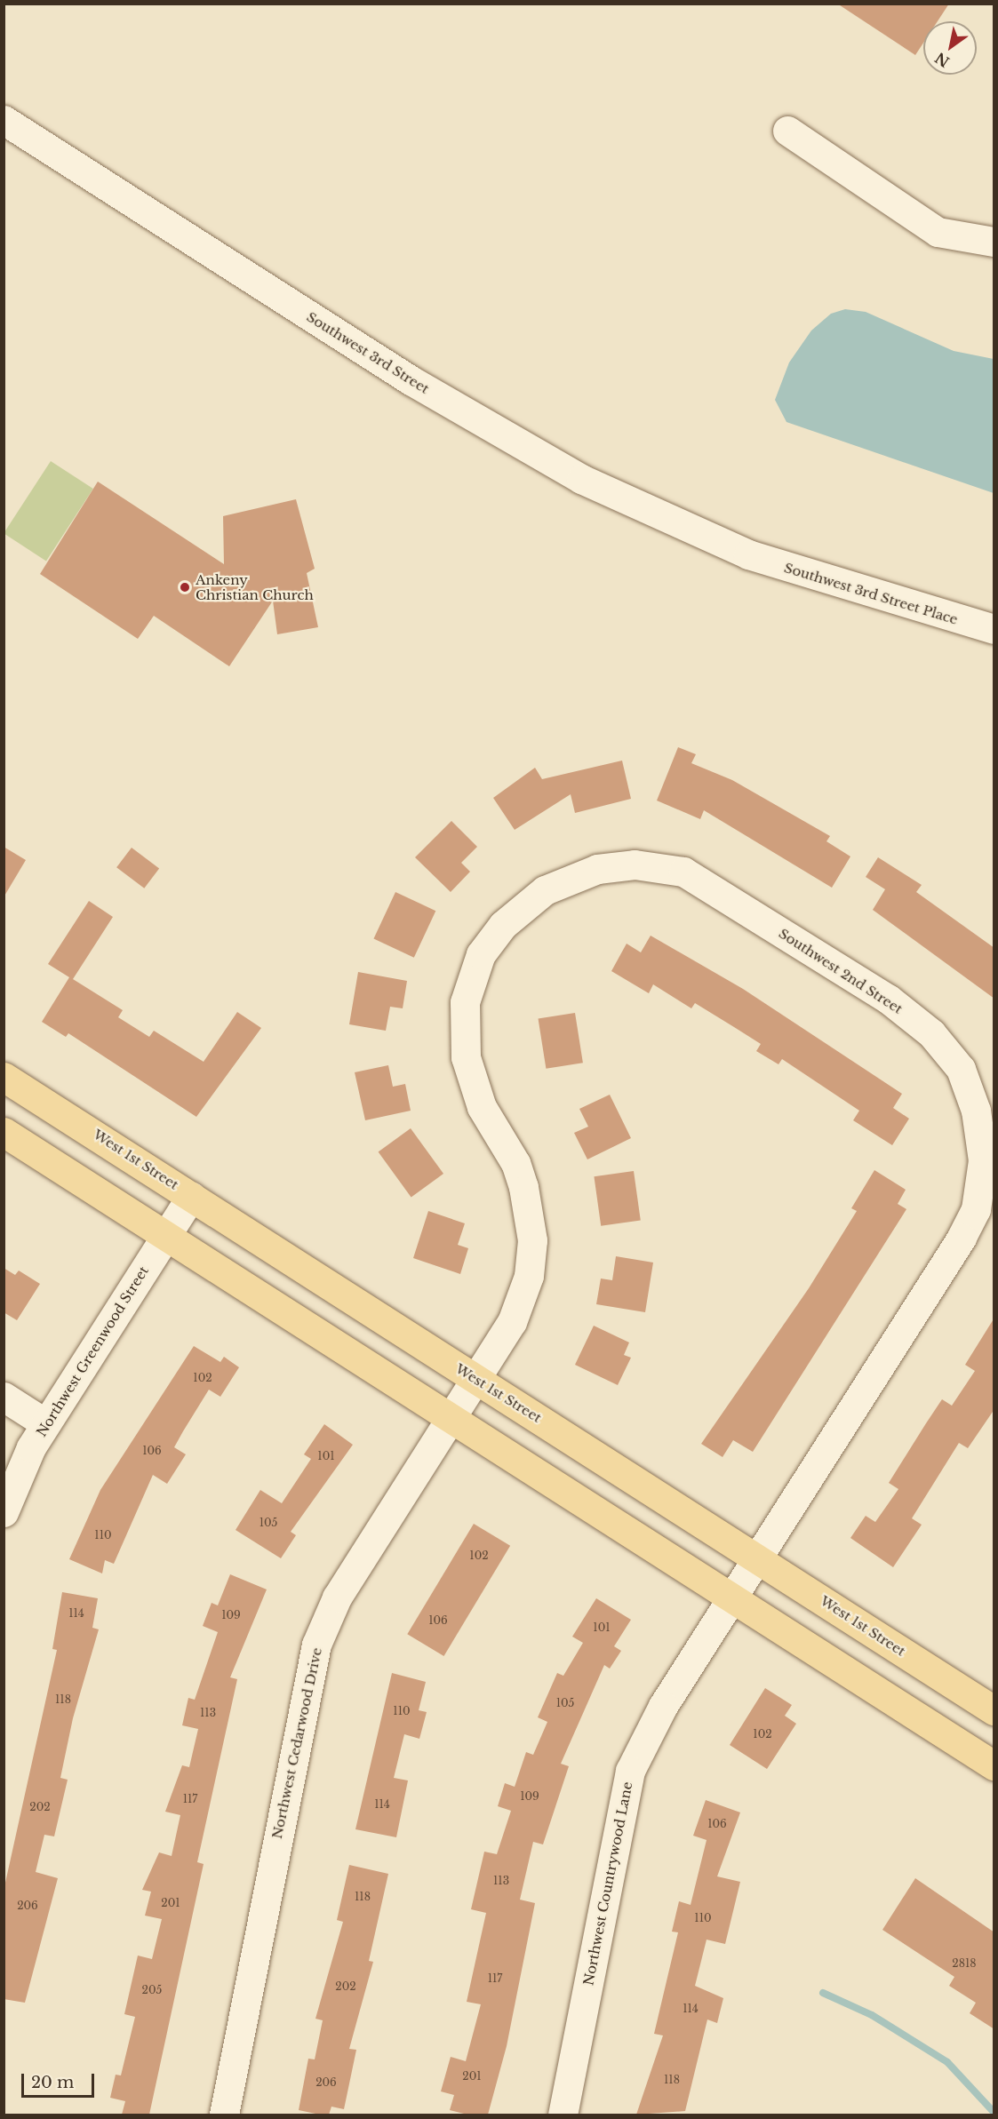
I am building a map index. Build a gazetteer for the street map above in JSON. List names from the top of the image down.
{
  "streets": {
    "main road": ["West 1st Street"],
    "street": [
      "Southwest 3rd Street",
      "Southwest 3rd Street Place",
      "Southwest 2nd Street",
      "Northwest Greenwood Street",
      "Northwest Cedarwood Drive",
      "Northwest Countrywood Lane"
    ]
  },
  "crossings": [
    ["Southwest 3rd Street", "Southwest 3rd Street Place"],
    ["Southwest 2nd Street", "West 1st Street"],
    ["Southwest 2nd Street", "Northwest Cedarwood Drive"],
    ["Southwest 2nd Street", "Northwest Countrywood Lane"],
    ["West 1st Street", "Northwest Greenwood Street"],
    ["West 1st Street", "Northwest Cedarwood Drive"],
    ["West 1st Street", "Northwest Countrywood Lane"]
  ],
  "places": ["Ankeny Christian Church"],
  "house_numbers": [
    "102",
    "106",
    "101",
    "105",
    "110",
    "102",
    "114",
    "109",
    "106",
    "101",
    "118",
    "105",
    "110",
    "113",
    "102",
    "109",
    "117",
    "114",
    "202",
    "106",
    "113",
    "118",
    "201",
    "206",
    "110",
    "2818",
    "117",
    "202",
    "205",
    "114",
    "201",
    "118",
    "206"
  ],
  "scale_bar": "20 m",
  "north": "bottom left"
}
